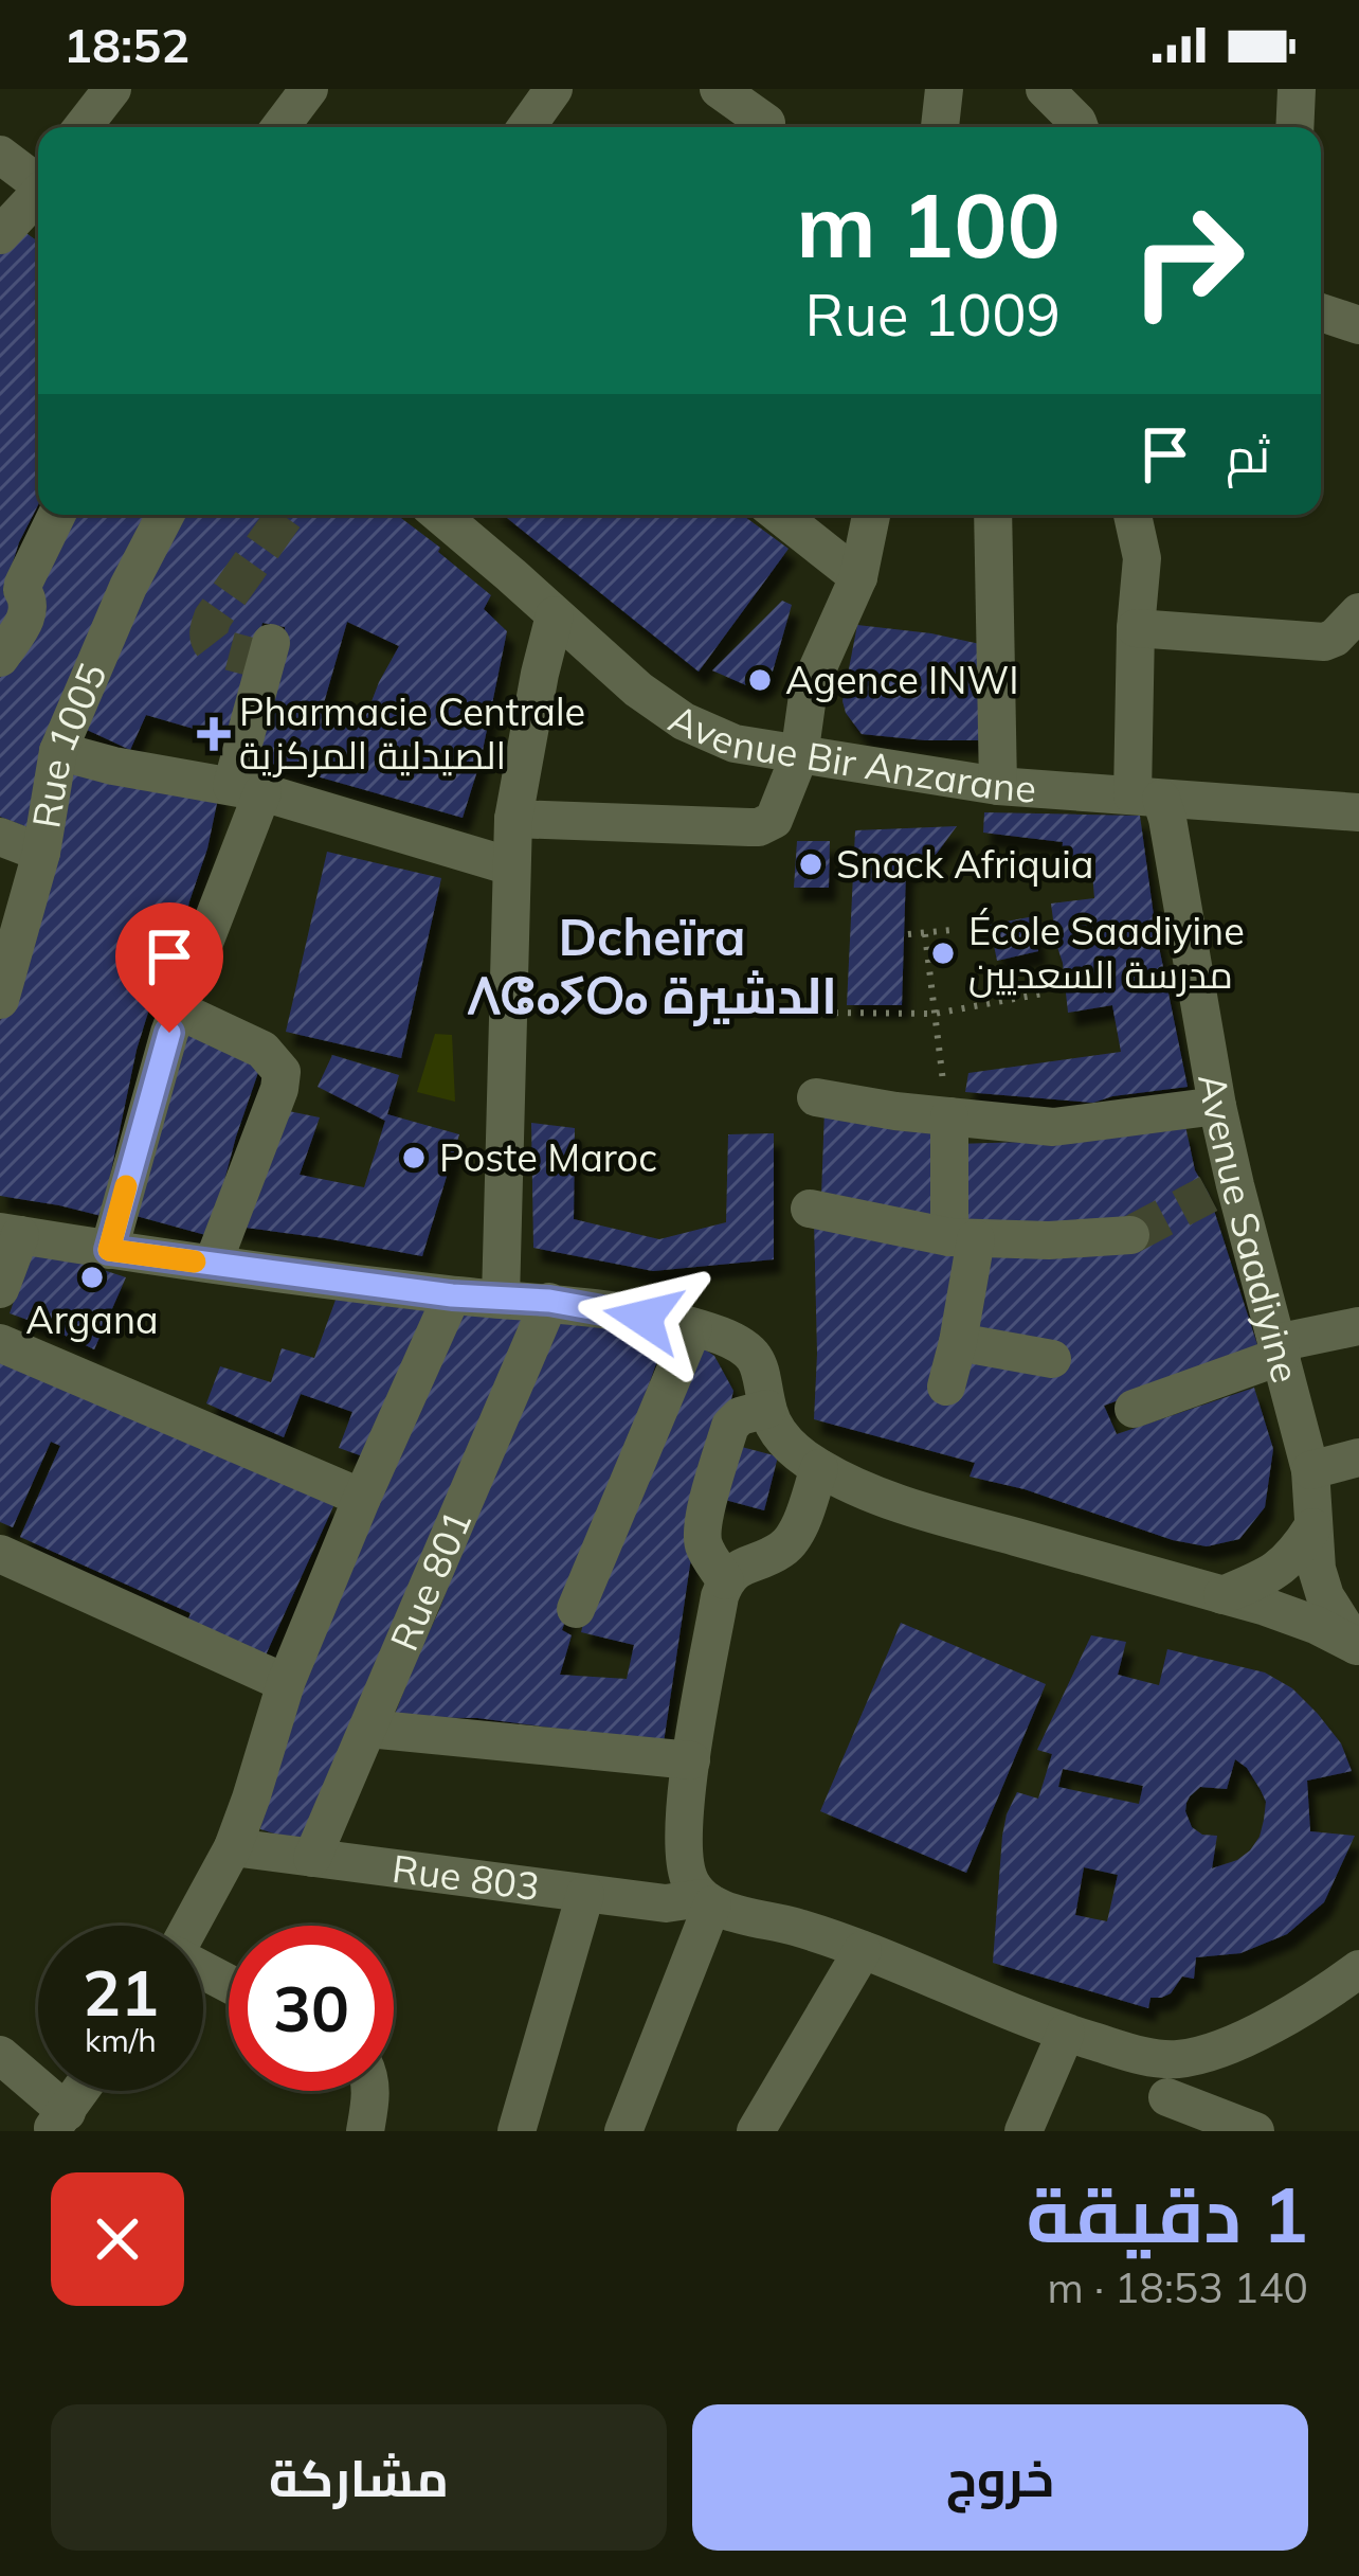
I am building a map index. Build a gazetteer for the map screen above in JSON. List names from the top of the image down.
{
  "streets": {
    "street": [
      "Avenue Bir Anzarane",
      "Rue 1005",
      "Avenue Saadiyine",
      "Rue 801",
      "Rue 803"
    ]
  },
  "crossings": [
    ["Avenue Bir Anzarane", "Avenue Saadiyine"],
    ["Rue 801", "Rue 803"]
  ],
  "districts": ["Dcheïra ⴷⵛⴰⵢⵔⴰ الدشيرة"],
  "places": {
    "other": [
      "Agence INWI",
      "Snack Afriquia",
      "École Saadiyine مدرسة السعديين",
      "Poste Maroc",
      "Argana"
    ],
    "health": ["Pharmacie Centrale الصيدلية المركزية"]
  },
  "page": {
    "status": "18:52",
    "turn": ["100 m", "Rue 1009"],
    "then": "ثم",
    "speed": "21 km/h",
    "limit": "30",
    "heading": ["1 دقيقة", "140 m · 18:53"],
    "buttons": ["خروج", "مشاركة"]
  }
}
